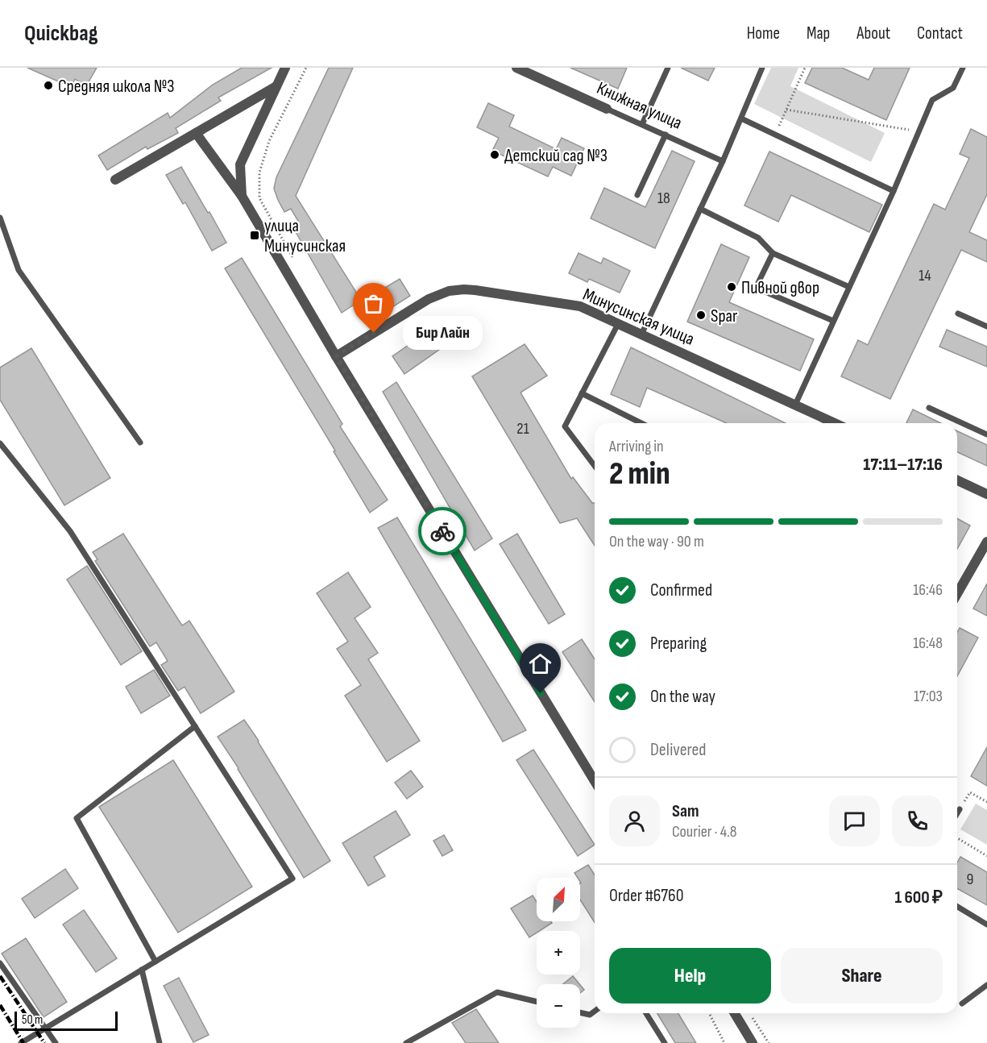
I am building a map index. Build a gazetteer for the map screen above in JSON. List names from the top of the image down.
{
  "streets": {
    "street": ["Книжная улица", "Минусинская улица"]
  },
  "places": {
    "other": [
      "Средняя школа №3",
      "Детский сад №3",
      "Пивной двор",
      "Spar",
      "Бир Лайн"
    ],
    "transit": ["улица Минусинская"]
  },
  "house_numbers": [
    "18",
    "14",
    "21",
    "9"
  ],
  "scale_bar": "50 m",
  "north": "top right",
  "page": {
    "header": "Quickbag",
    "nav": [
      "Home",
      "Map",
      "About",
      "Contact"
    ],
    "bubble": "Бир Лайн",
    "heading": ["2 min", "Arriving in", "17:11–17:16"],
    "panel": [
      "Sam",
      "Courier · 4.8",
      "Order #6760",
      "1 600 ₽"
    ],
    "bar": "On the way · 90 m",
    "list": [
      ["Confirmed", "16:46"],
      ["Preparing", "16:48"],
      ["On the way", "17:03"],
      "Delivered"
    ],
    "map_buttons": ["+", "−"],
    "buttons": ["Help", "Share"],
    "scale": "50 m"
  }
}
